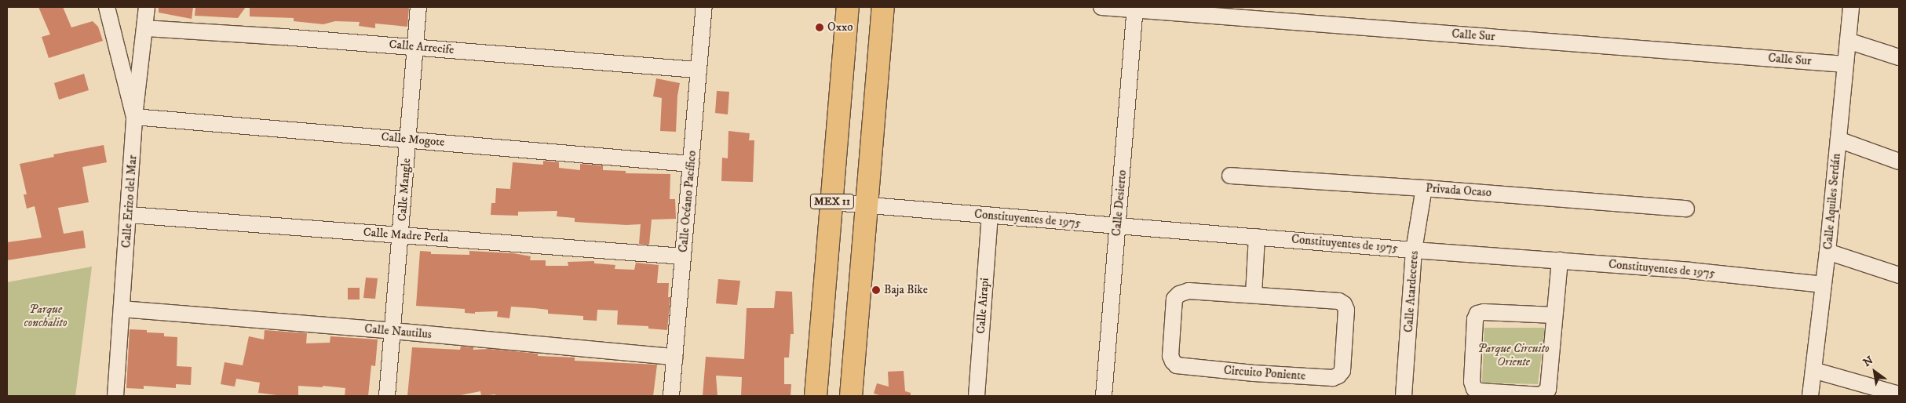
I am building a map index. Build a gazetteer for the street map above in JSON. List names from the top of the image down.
{
  "streets": {
    "main road": ["MEX 11"],
    "street": [
      "Calle Sur",
      "Calle Arrecife",
      "Calle Mogote",
      "Calle Mangle",
      "Privada Ocaso",
      "Calle Erizo del Mar",
      "Calle Océano Pacífico",
      "Calle Aquiles Serdán",
      "Calle Desierto",
      "Constituyentes de 1975",
      "Calle Madre Perla",
      "Calle Atardeceres",
      "Calle Airapi",
      "Calle Nautilus",
      "Circuito Poniente"
    ]
  },
  "crossings": [
    ["Calle Sur", "Calle Aquiles Serdán"],
    ["Calle Sur", "Calle Desierto"],
    ["Calle Arrecife", "Calle Mangle"],
    ["Calle Arrecife", "Calle Erizo del Mar"],
    ["Calle Arrecife", "Calle Océano Pacífico"],
    ["Calle Mogote", "Calle Mangle"],
    ["Calle Mogote", "Calle Erizo del Mar"],
    ["Calle Mogote", "Calle Océano Pacífico"],
    ["Calle Mangle", "Calle Madre Perla"],
    ["Calle Mangle", "Calle Nautilus"],
    ["Privada Ocaso", "Calle Atardeceres"],
    ["Calle Erizo del Mar", "Calle Madre Perla"],
    ["Calle Erizo del Mar", "Calle Nautilus"],
    ["Calle Océano Pacífico", "Calle Madre Perla"],
    ["Calle Océano Pacífico", "Calle Nautilus"],
    ["MEX 11", "Constituyentes de 1975"],
    ["Calle Aquiles Serdán", "Constituyentes de 1975"],
    ["Calle Desierto", "Constituyentes de 1975"],
    ["Constituyentes de 1975", "Calle Atardeceres"],
    ["Constituyentes de 1975", "Calle Airapi"]
  ],
  "parks": ["Parque conchalito", "Parque Circuito Oriente"],
  "places": ["Oxxo", "Baja Bike"],
  "north": "top left"
}
